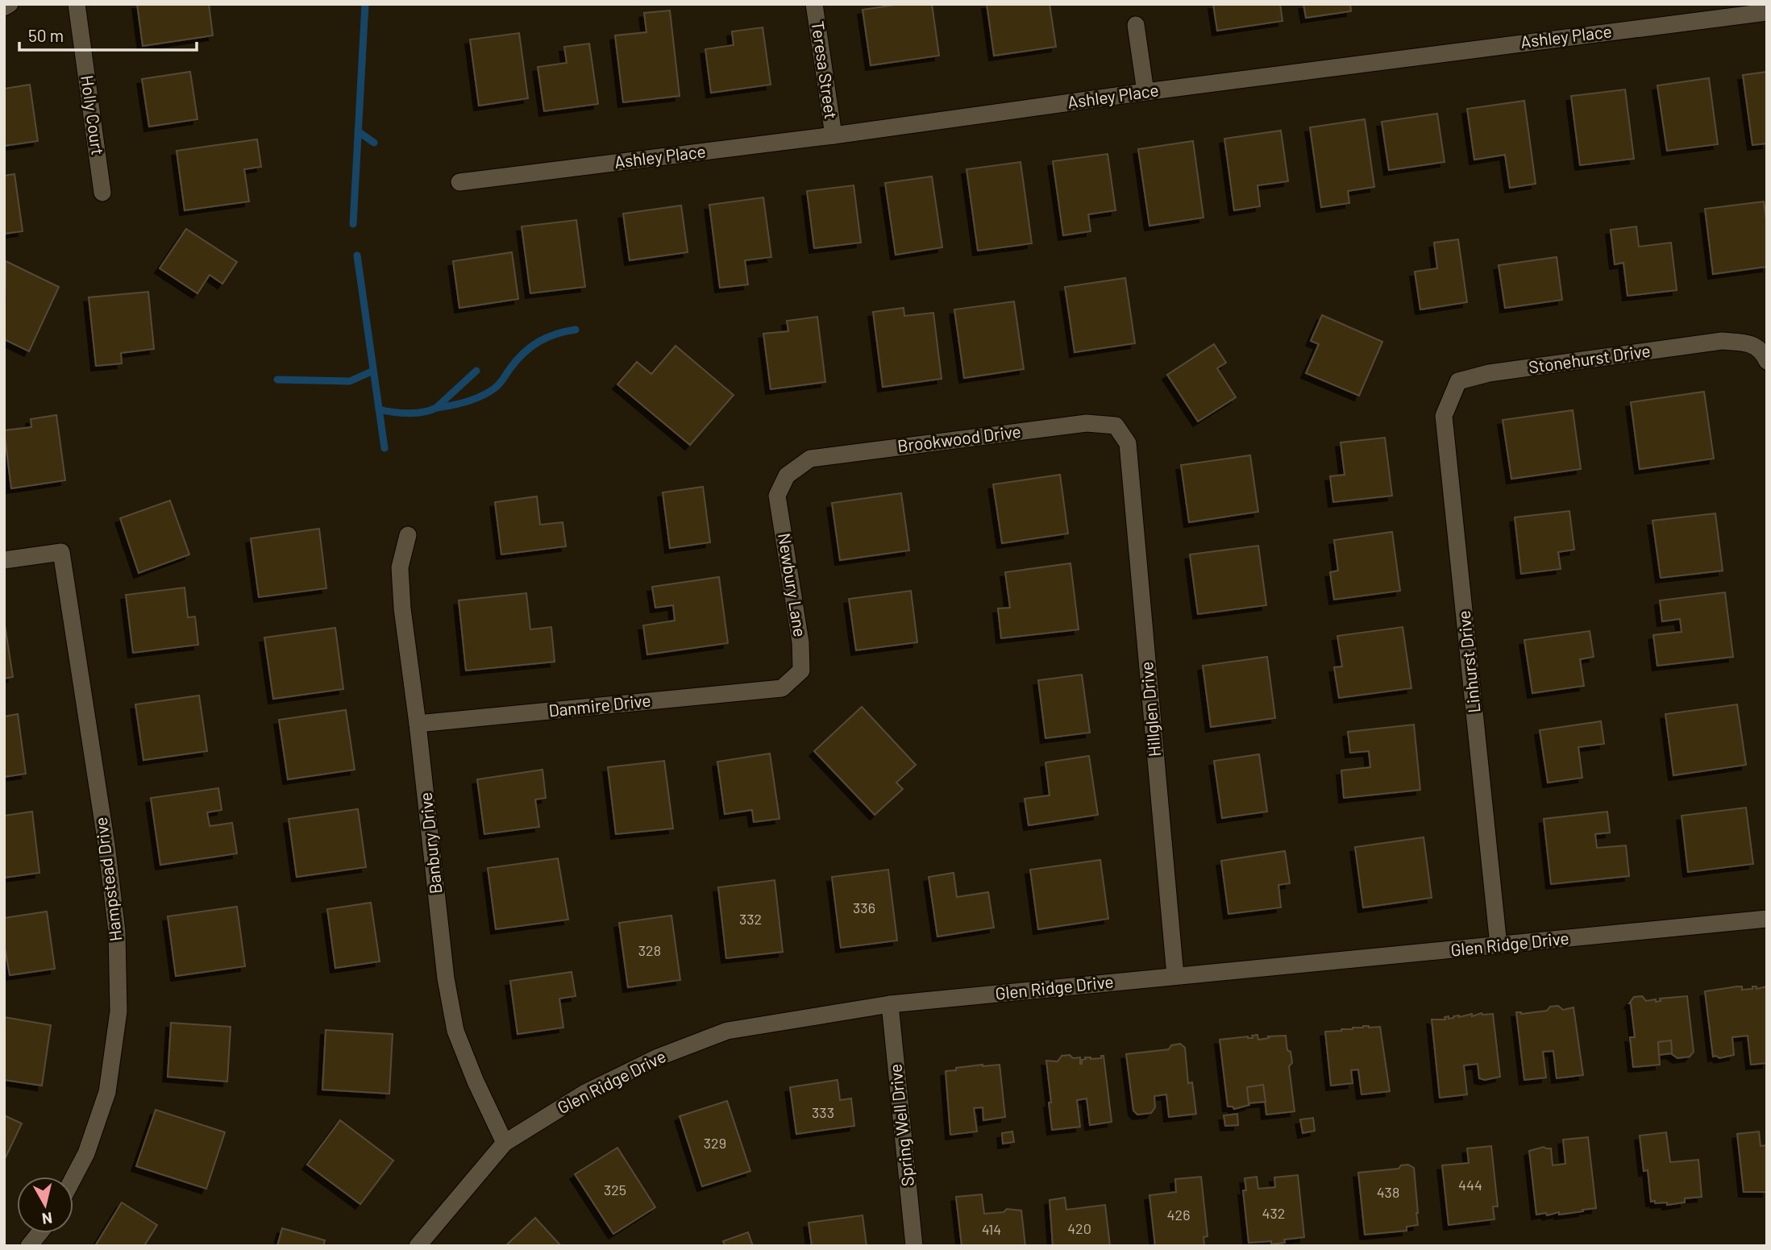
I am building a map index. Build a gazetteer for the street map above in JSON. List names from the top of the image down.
{
  "streets": {
    "street": [
      "Ashley Place",
      "Teresa Street",
      "Holly Court",
      "Stonehurst Drive",
      "Brookwood Drive",
      "Newbury Lane",
      "Linhurst Drive",
      "Danmire Drive",
      "Hillglen Drive",
      "Banbury Drive",
      "Hampstead Drive",
      "Glen Ridge Drive",
      "Spring Well Drive"
    ]
  },
  "crossings": [
    ["Ashley Place", "Teresa Street"],
    ["Stonehurst Drive", "Linhurst Drive"],
    ["Brookwood Drive", "Newbury Lane"],
    ["Brookwood Drive", "Hillglen Drive"],
    ["Newbury Lane", "Danmire Drive"],
    ["Linhurst Drive", "Glen Ridge Drive"],
    ["Danmire Drive", "Banbury Drive"],
    ["Hillglen Drive", "Glen Ridge Drive"],
    ["Banbury Drive", "Glen Ridge Drive"],
    ["Glen Ridge Drive", "Spring Well Drive"]
  ],
  "house_numbers": [
    "336",
    "332",
    "328",
    "333",
    "329",
    "444",
    "325",
    "438",
    "432",
    "426",
    "420",
    "414"
  ],
  "scale_bar": "50 m",
  "north": "bottom"
}
